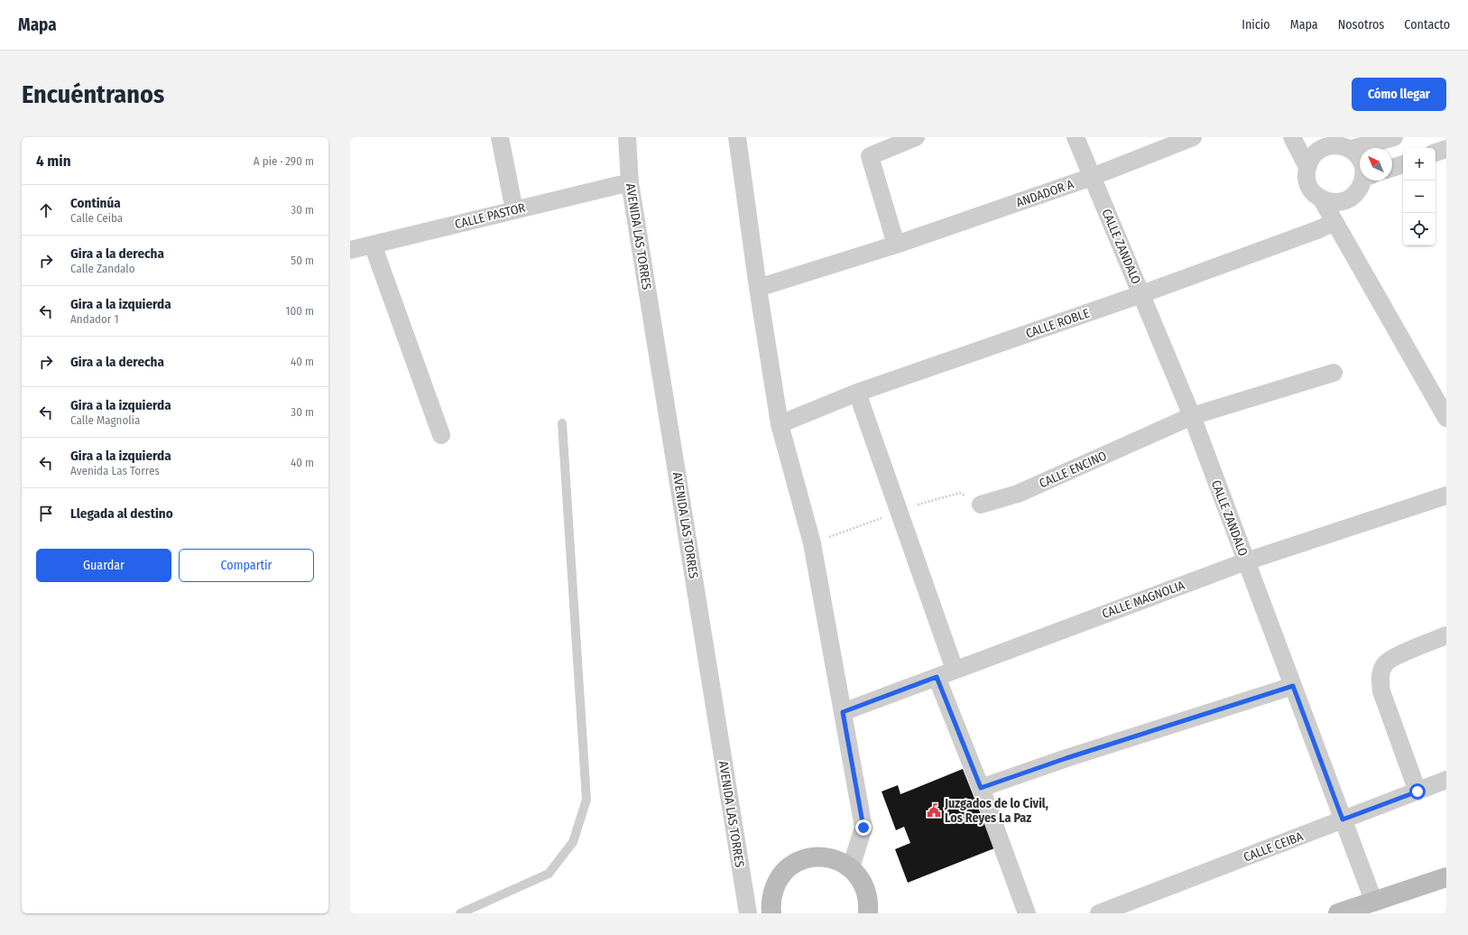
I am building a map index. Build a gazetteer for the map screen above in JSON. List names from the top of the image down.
{
  "streets": {
    "street": [
      "ANDADOR A",
      "CALLE PASTOR",
      "AVENIDA LAS TORRES",
      "CALLE ZANDALO",
      "CALLE ROBLE",
      "CALLE ENCINO",
      "CALLE MAGNOLIA",
      "CALLE CEIBA"
    ]
  },
  "crossings": [
    ["ANDADOR A", "CALLE ZANDALO"],
    ["CALLE PASTOR", "AVENIDA LAS TORRES"],
    ["CALLE ZANDALO", "CALLE ROBLE"],
    ["CALLE ZANDALO", "CALLE ENCINO"],
    ["CALLE ZANDALO", "CALLE MAGNOLIA"],
    ["CALLE ZANDALO", "CALLE CEIBA"]
  ],
  "places": {
    "public building": ["Juzgados de lo Civil, Los Reyes La Paz"]
  },
  "north": "top left",
  "page": {
    "header": "Mapa",
    "nav": [
      "Inicio",
      "Mapa",
      "Nosotros",
      "Contacto"
    ],
    "buttons": [
      "Cómo llegar",
      ["Guardar", "Compartir"]
    ],
    "title": "Encuéntranos",
    "heading": ["4 min", "A pie · 290 m"],
    "map_buttons": ["+", "−"],
    "list": [
      ["Continúa", "Calle Ceiba", "30 m"],
      ["Gira a la derecha", "Calle Zandalo", "50 m"],
      ["Gira a la izquierda", "Andador 1", "100 m"],
      ["Gira a la derecha", "40 m"],
      ["Gira a la izquierda", "Calle Magnolia", "30 m"],
      ["Gira a la izquierda", "Avenida Las Torres", "40 m"],
      "Llegada al destino"
    ]
  }
}
